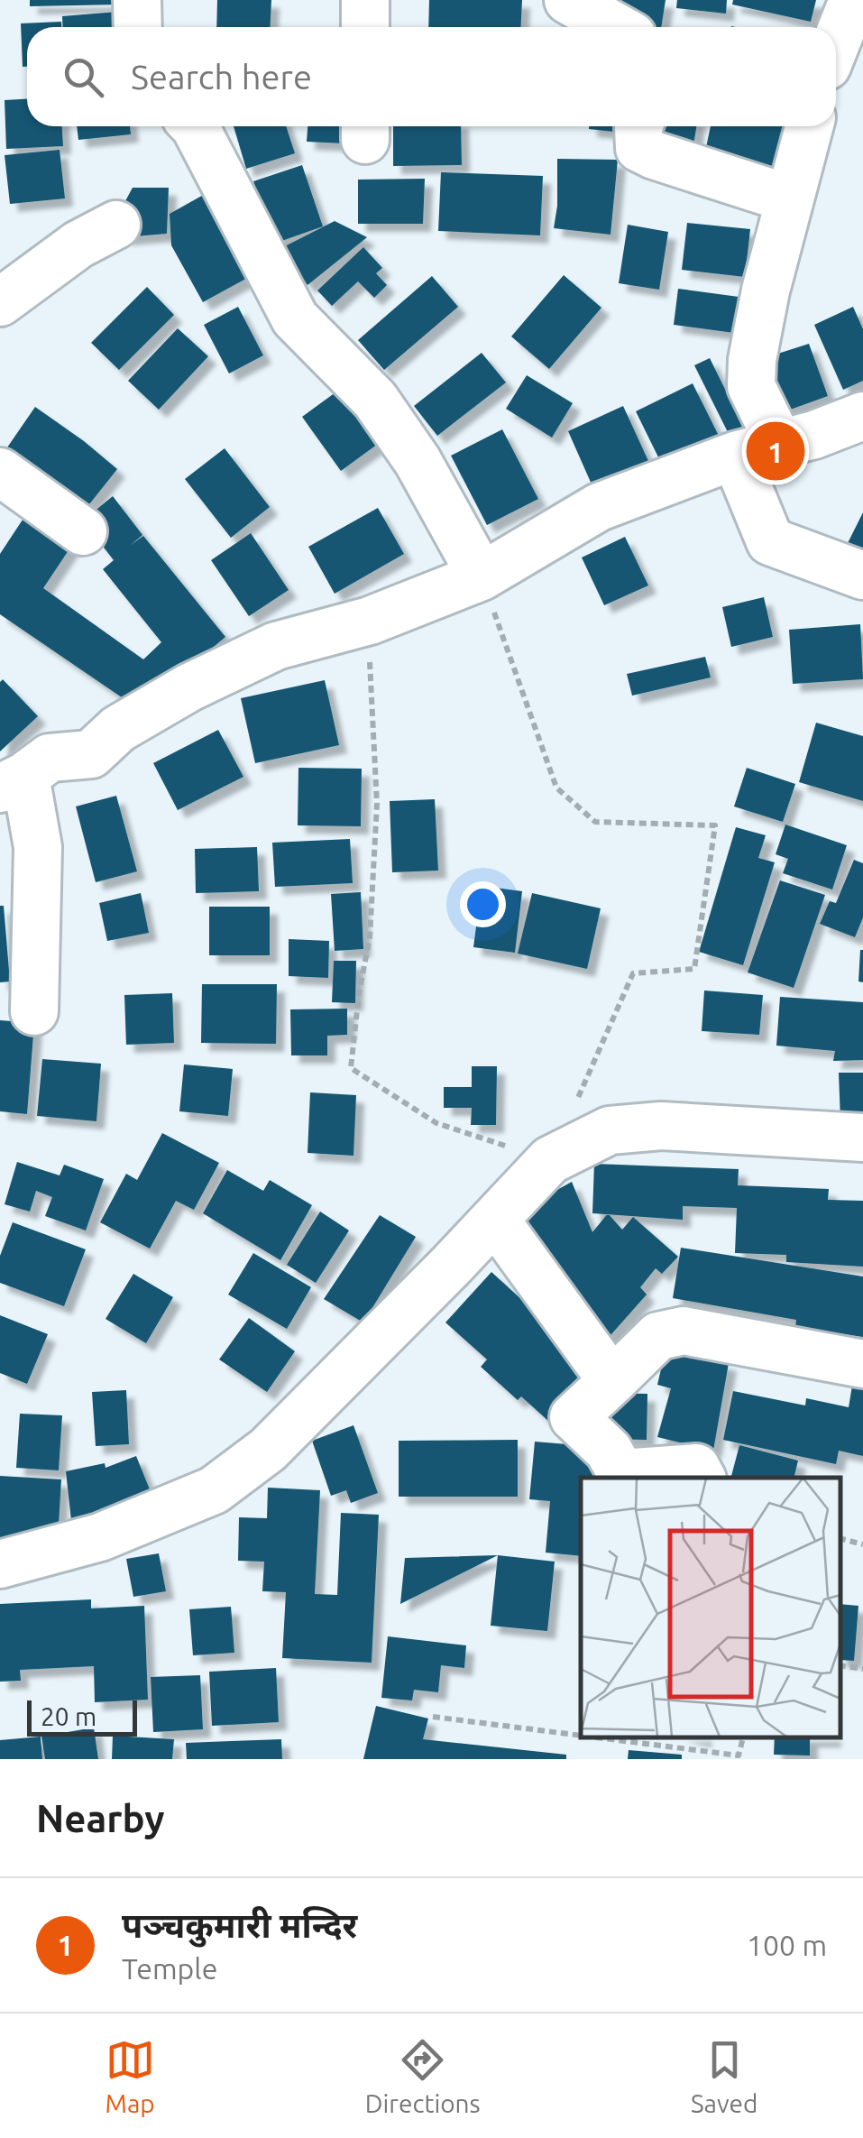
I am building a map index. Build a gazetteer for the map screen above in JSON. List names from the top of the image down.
{
  "scale_bar": "20 m",
  "page": {
    "search": "Search here",
    "pins": "1",
    "scale": "20 m",
    "heading": "Nearby",
    "list": [
      {
        "mark": "1",
        "name": "पञ्चकुमारी मन्दिर",
        "note": "Temple",
        "value": "100 m"
      }
    ],
    "nav": ["Map", "Directions", "Saved"]
  }
}
